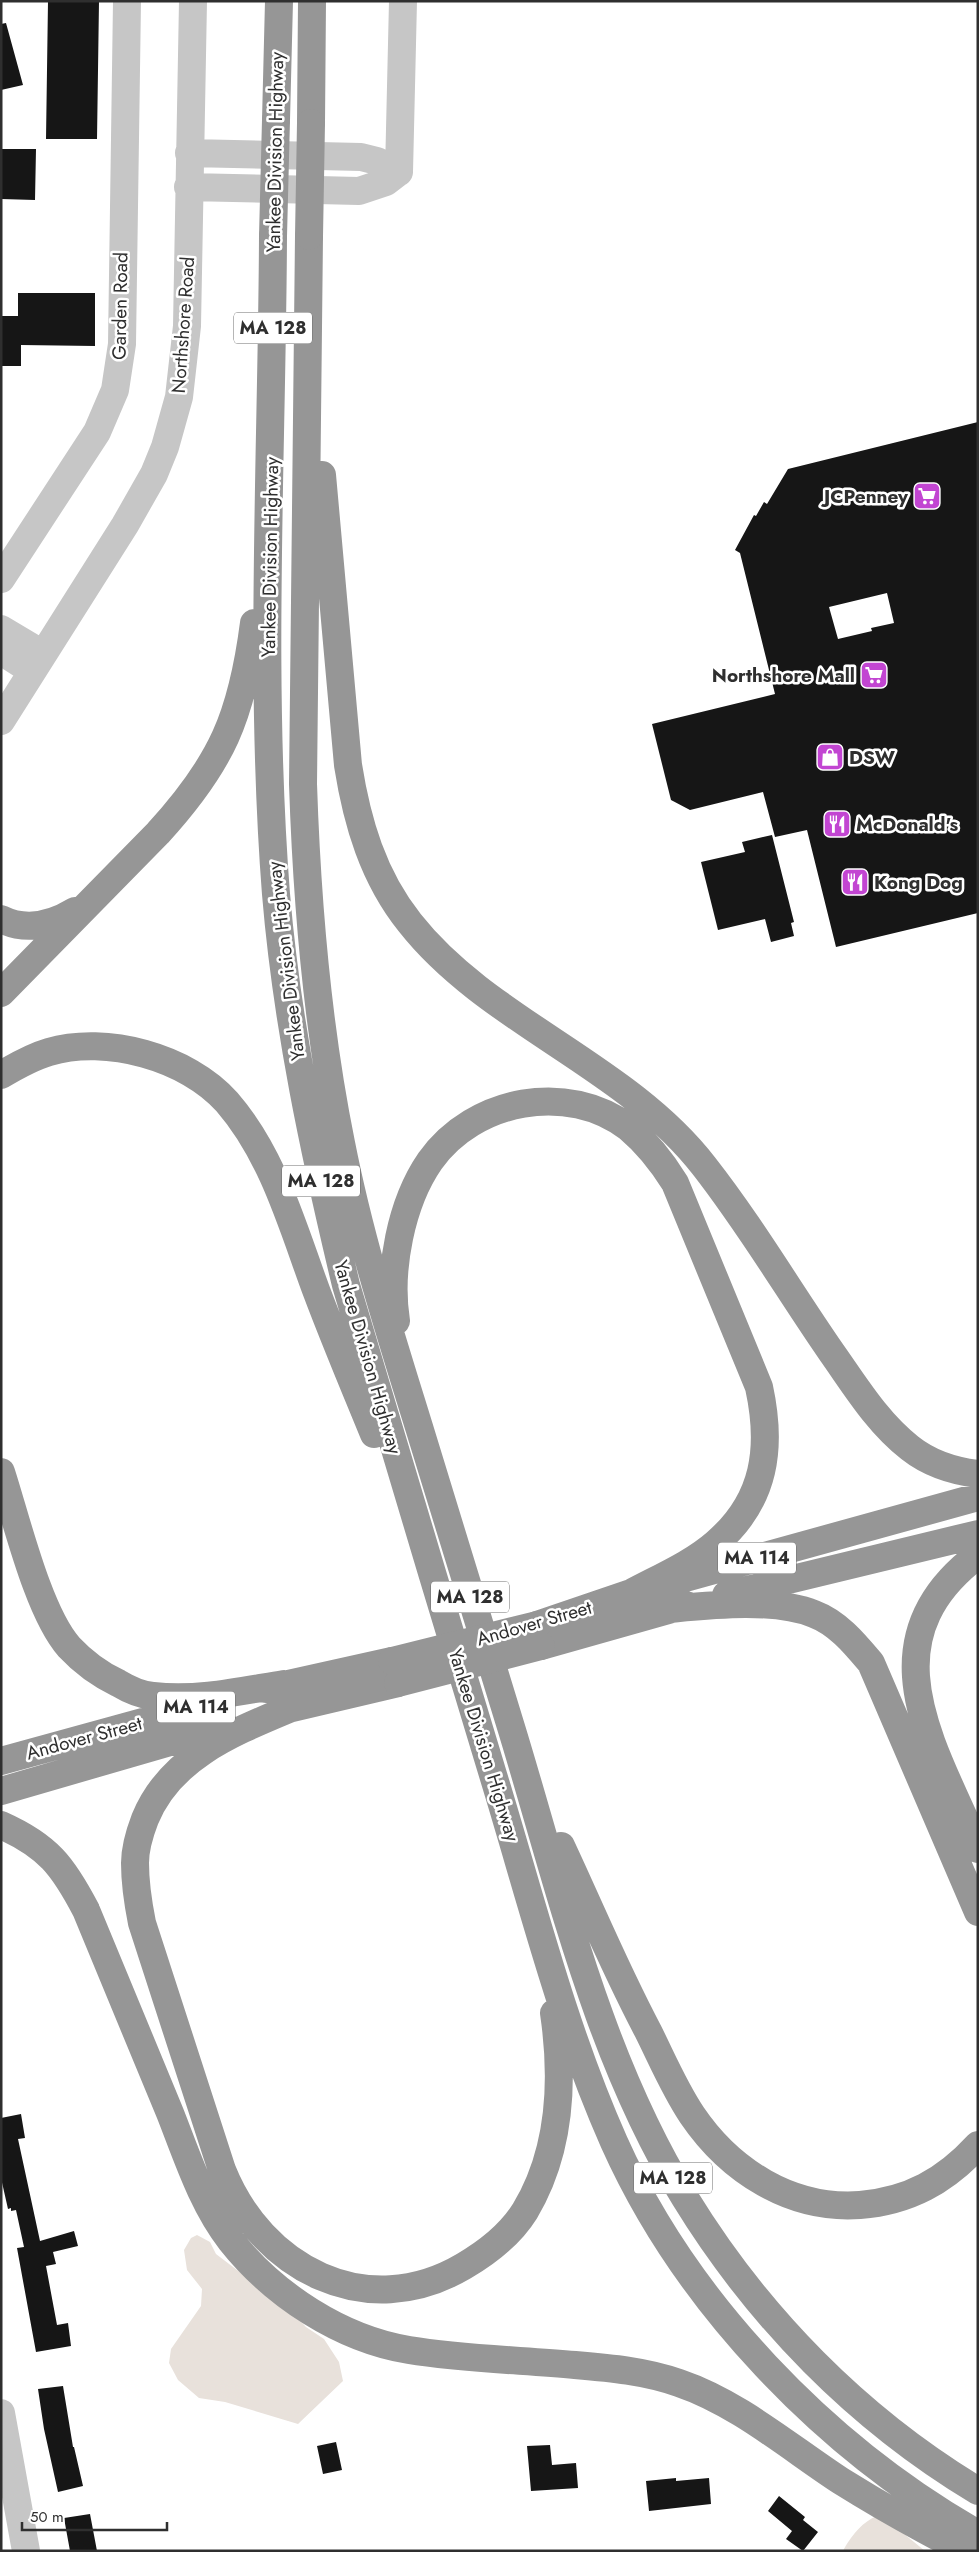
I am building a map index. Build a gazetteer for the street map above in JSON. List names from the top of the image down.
{
  "streets": {
    "highway": [
      "Yankee Division Highway",
      "MA 128",
      "MA 114",
      "Andover Street"
    ],
    "street": ["Garden Road", "Northshore Road"]
  },
  "places": {
    "supermarket": ["JCPenney", "Northshore Mall"],
    "shop": ["DSW"],
    "restaurant": ["McDonald's", "Kong Dog"]
  },
  "scale_bar": "50 m"
}
